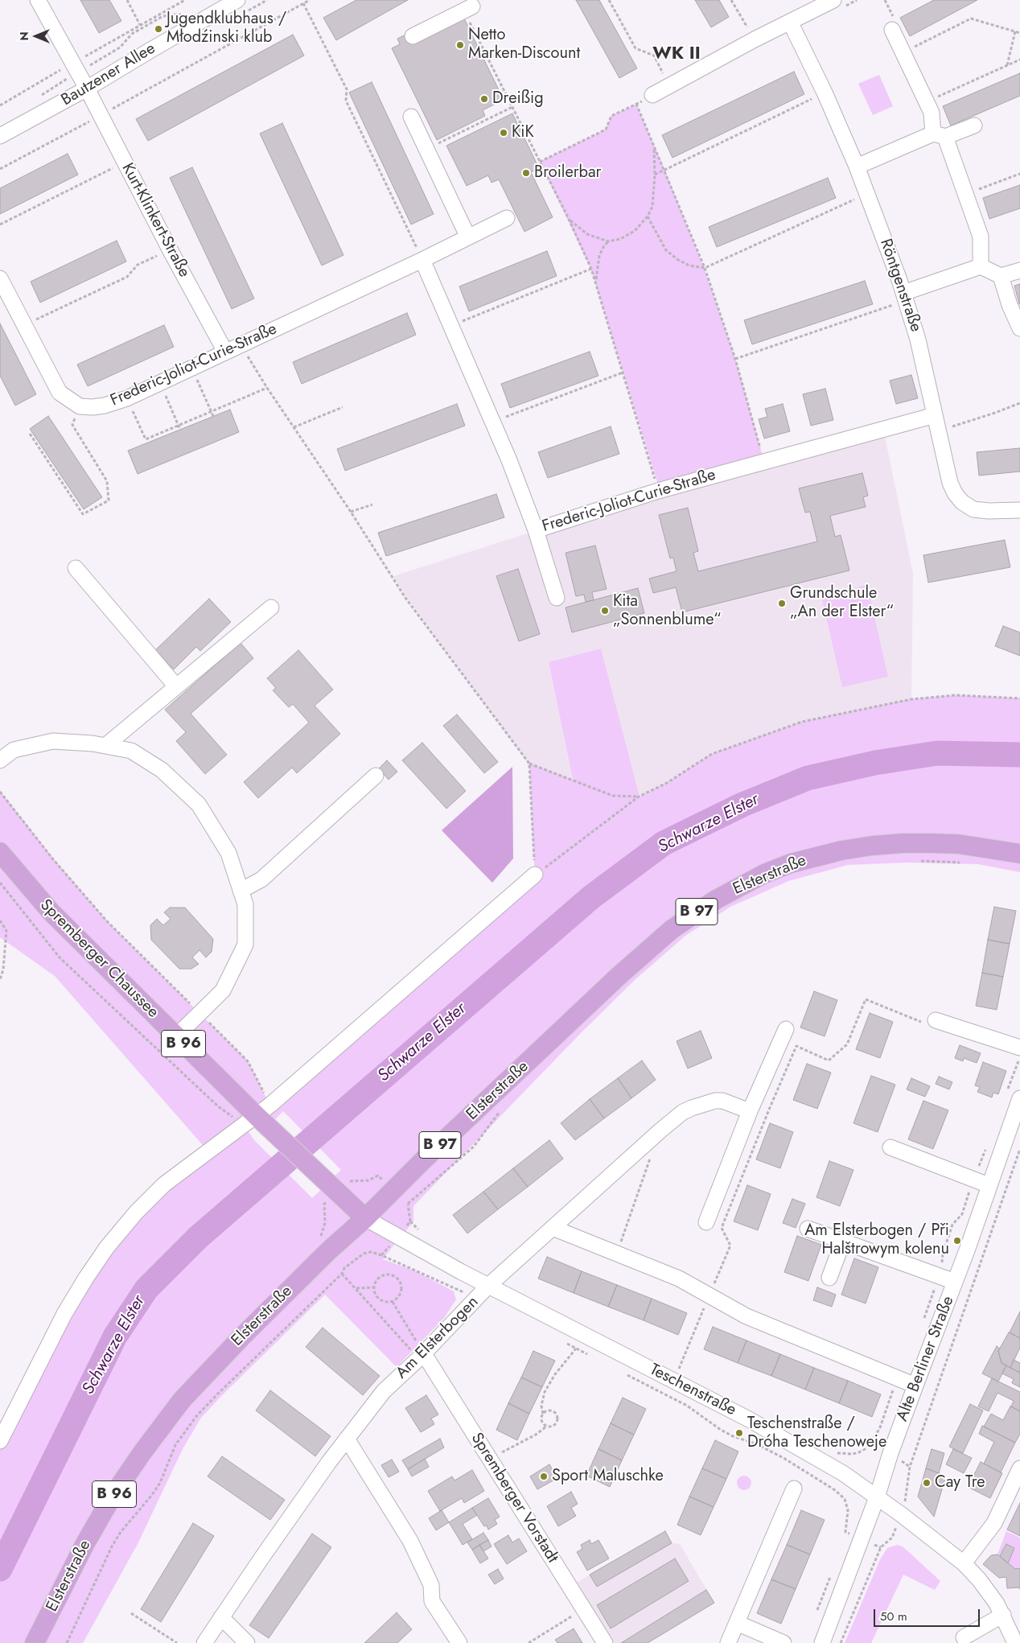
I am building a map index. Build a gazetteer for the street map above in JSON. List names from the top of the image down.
{
  "streets": {
    "main road": [
      "Elsterstraße",
      "B 97",
      "Spremberger Chaussee",
      "B 96"
    ],
    "street": [
      "Bautzener Allee",
      "Kurt-Klinkert-Straße",
      "Röntgenstraße",
      "Frederic-Joliot-Curie-Straße",
      "Am Elsterbogen",
      "Alte Berliner Straße",
      "Teschenstraße",
      "Spremberger Vorstadt"
    ]
  },
  "crossings": [
    ["Bautzener Allee", "Kurt-Klinkert-Straße"],
    ["Kurt-Klinkert-Straße", "Frederic-Joliot-Curie-Straße"],
    ["Röntgenstraße", "Frederic-Joliot-Curie-Straße"],
    ["Elsterstraße", "B 96"],
    ["Elsterstraße", "Teschenstraße"],
    ["Spremberger Chaussee", "B 96"],
    ["B 96", "Teschenstraße"],
    ["Am Elsterbogen", "Teschenstraße"],
    ["Am Elsterbogen", "Spremberger Vorstadt"],
    ["Alte Berliner Straße", "Teschenstraße"]
  ],
  "districts": ["WK II"],
  "water": ["Schwarze Elster"],
  "places": [
    "Jugendklubhaus / Młodźinski klub",
    "Netto Marken-Discount",
    "Dreißig",
    "KiK",
    "Broilerbar",
    "Grundschule „An der Elster“",
    "Kita „Sonnenblume“",
    "Am Elsterbogen / Při Halštrowym kolenu",
    "Teschenstraße / Dróha Teschenoweje",
    "Sport Maluschke",
    "Cay Tre"
  ],
  "scale_bar": "50 m",
  "north": "left"
}
